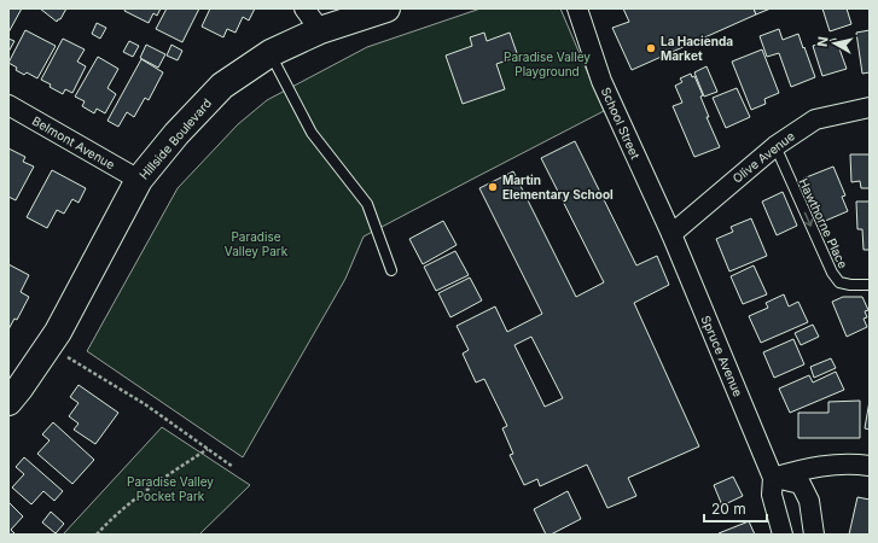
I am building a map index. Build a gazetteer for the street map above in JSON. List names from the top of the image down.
{
  "streets": {
    "street": [
      "School Street",
      "Hillside Boulevard",
      "Belmont Avenue",
      "Olive Avenue",
      "Spruce Avenue"
    ],
    "lane": ["Hawthorne Place"]
  },
  "crossings": [
    ["School Street", "Olive Avenue"],
    ["School Street", "Spruce Avenue"],
    ["Hillside Boulevard", "Belmont Avenue"],
    ["Olive Avenue", "Hawthorne Place"],
    ["Olive Avenue", "Spruce Avenue"]
  ],
  "one_way": ["Hawthorne Place"],
  "parks": ["Paradise Valley Playground", "Paradise Valley Park", "Paradise Valley Pocket Park"],
  "places": ["La Hacienda Market", "Martin Elementary School"],
  "scale_bar": "20 m",
  "north": "left"
}
